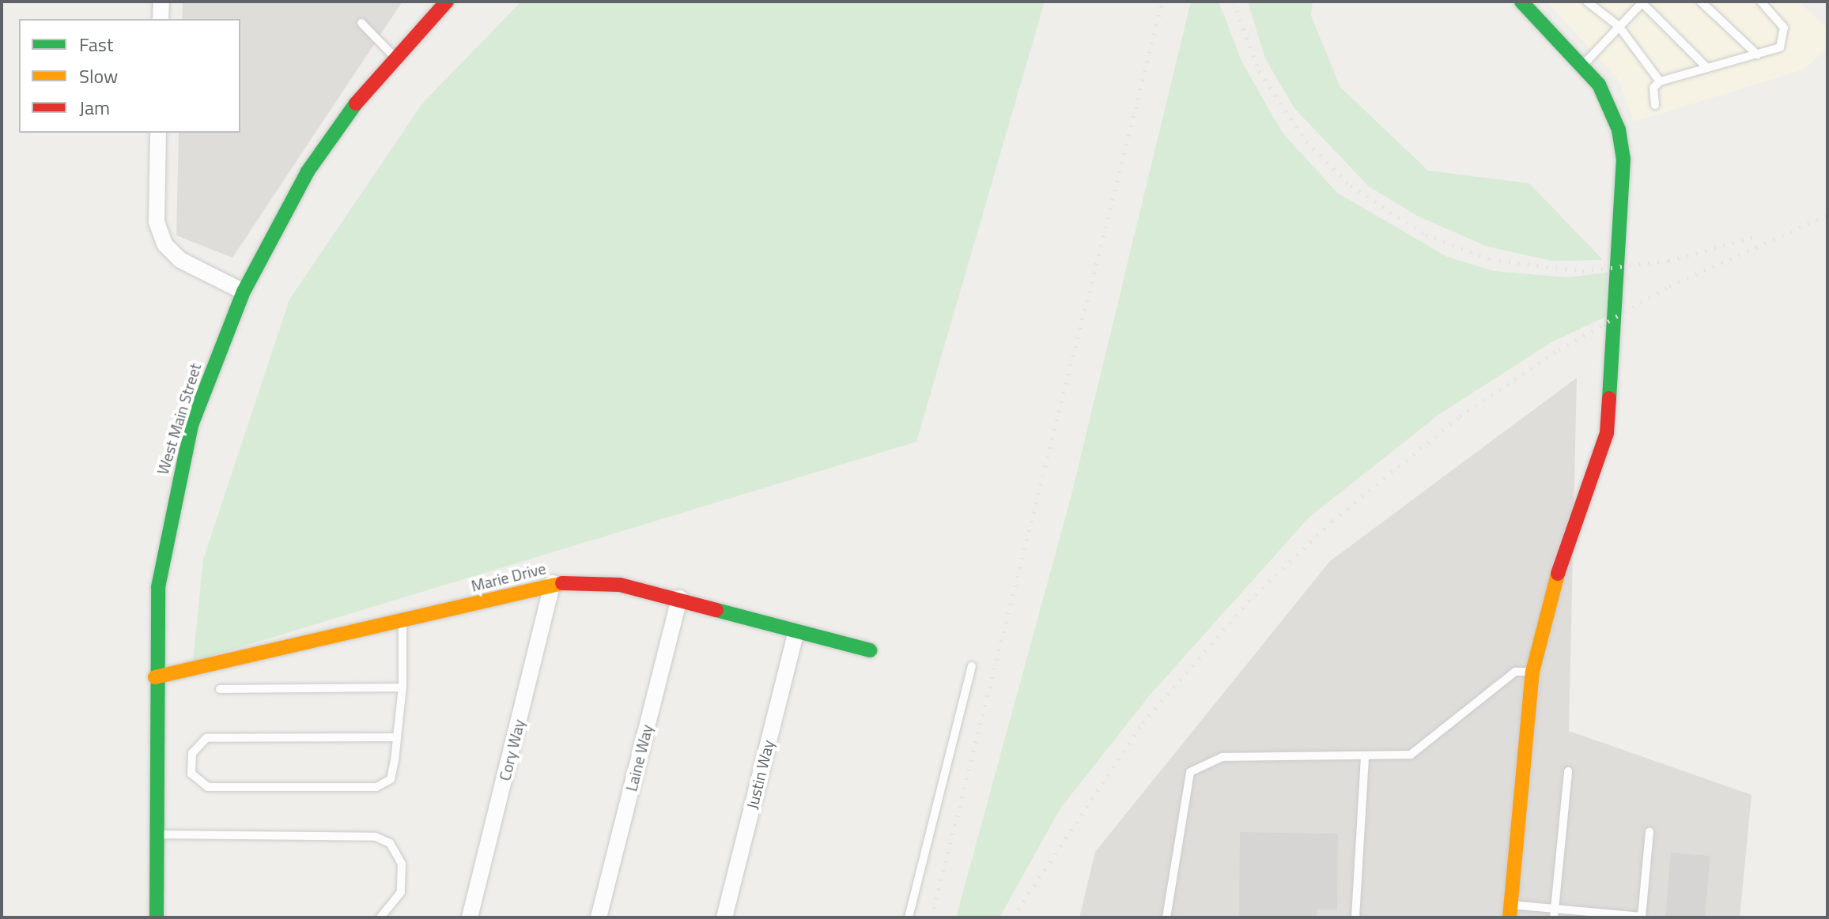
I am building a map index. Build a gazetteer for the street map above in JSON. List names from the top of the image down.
{
  "streets": {
    "street": [
      "West Main Street",
      "Marie Drive",
      "Cory Way",
      "Laine Way",
      "Justin Way"
    ]
  },
  "crossings": [
    ["West Main Street", "Marie Drive"],
    ["Marie Drive", "Cory Way"],
    ["Marie Drive", "Laine Way"],
    ["Marie Drive", "Justin Way"]
  ],
  "legend": ["Fast", "Slow", "Jam"]
}
